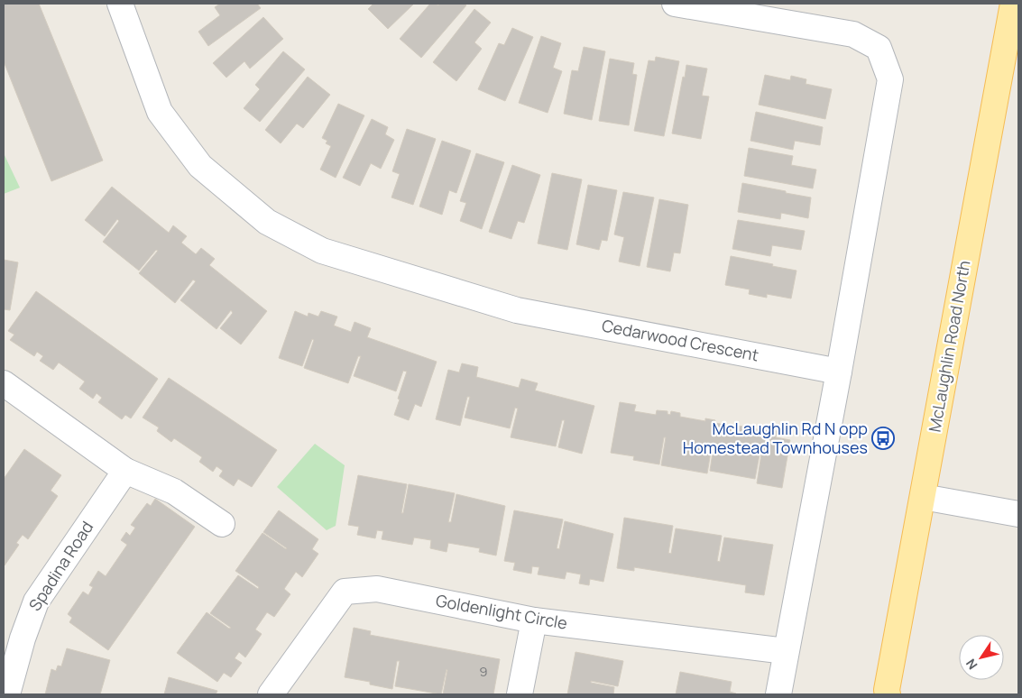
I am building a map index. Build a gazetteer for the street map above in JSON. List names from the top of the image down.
{
  "streets": {
    "main road": ["McLaughlin Road North"],
    "street": ["Cedarwood Crescent", "Spadina Road", "Goldenlight Circle"]
  },
  "places": {
    "bus stop": ["McLaughlin Rd N opp Homestead Townhouses"]
  },
  "house_numbers": ["9"],
  "north": "bottom left"
}
